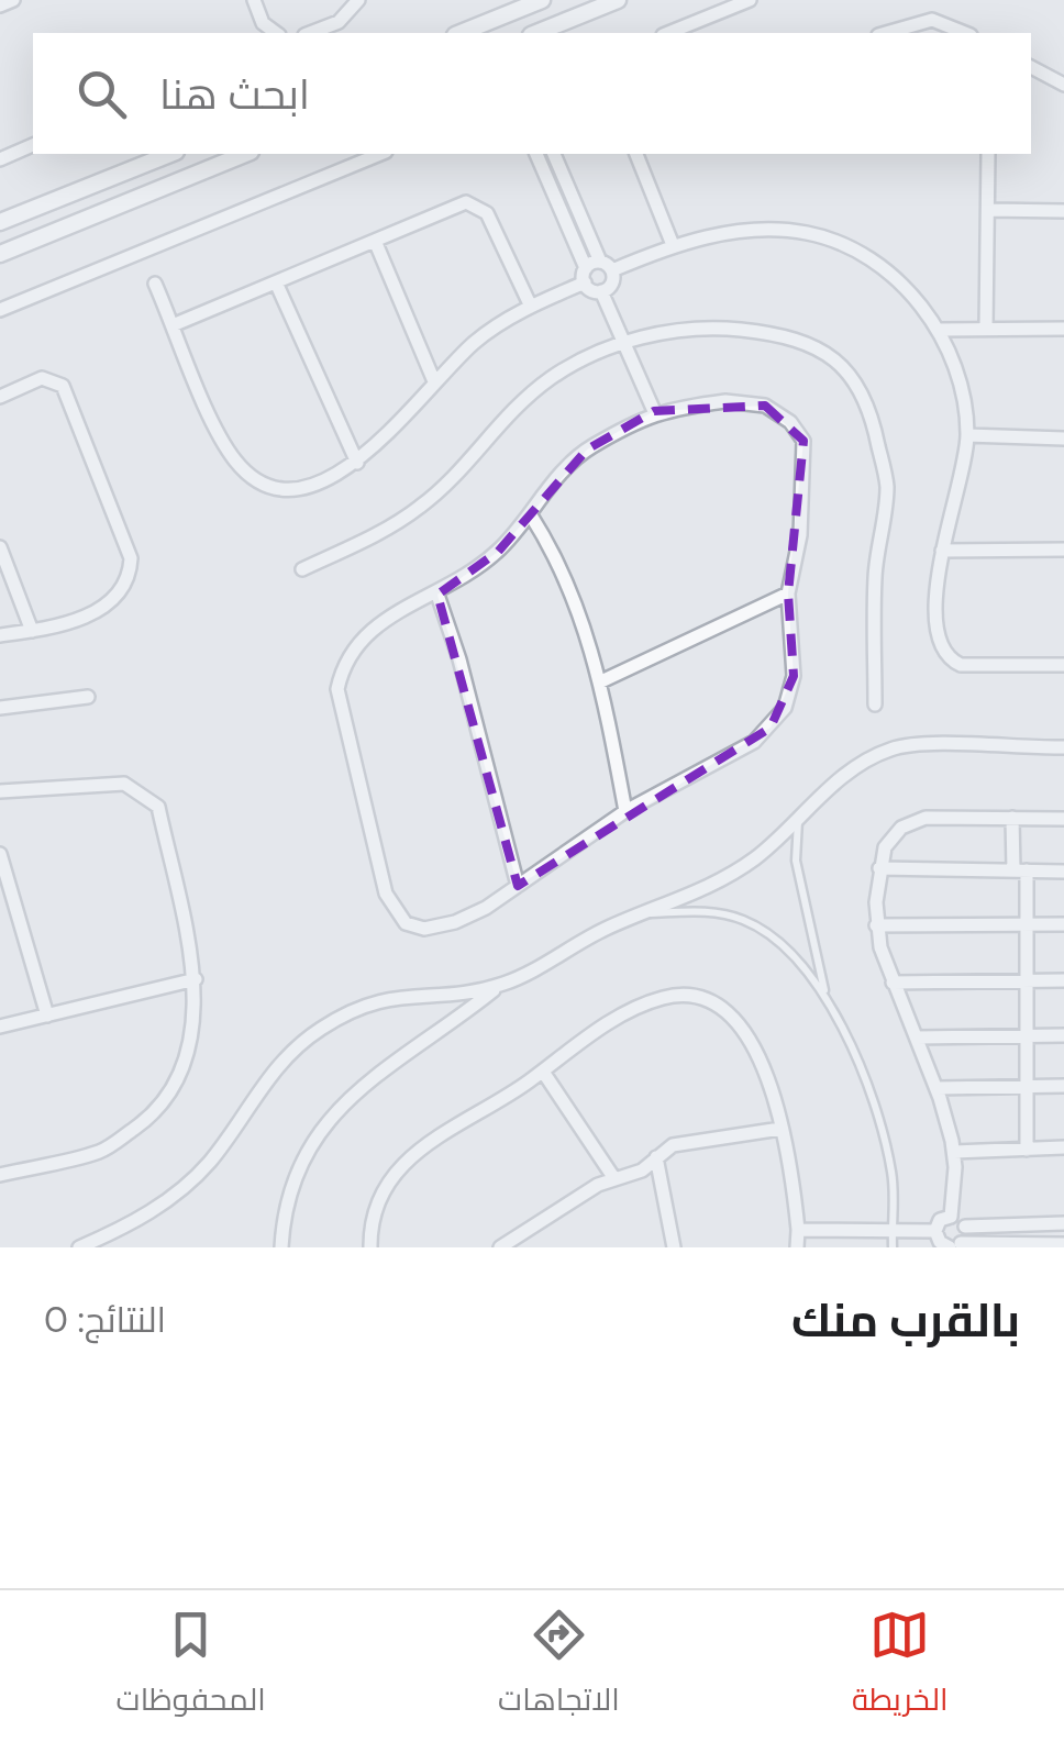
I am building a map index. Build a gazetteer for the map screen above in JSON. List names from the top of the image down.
{
  "page": {
    "search": "ابحث هنا",
    "heading": ["بالقرب منك", "النتائج: 0"],
    "nav": ["الخريطة", "الاتجاهات", "المحفوظات"]
  }
}
